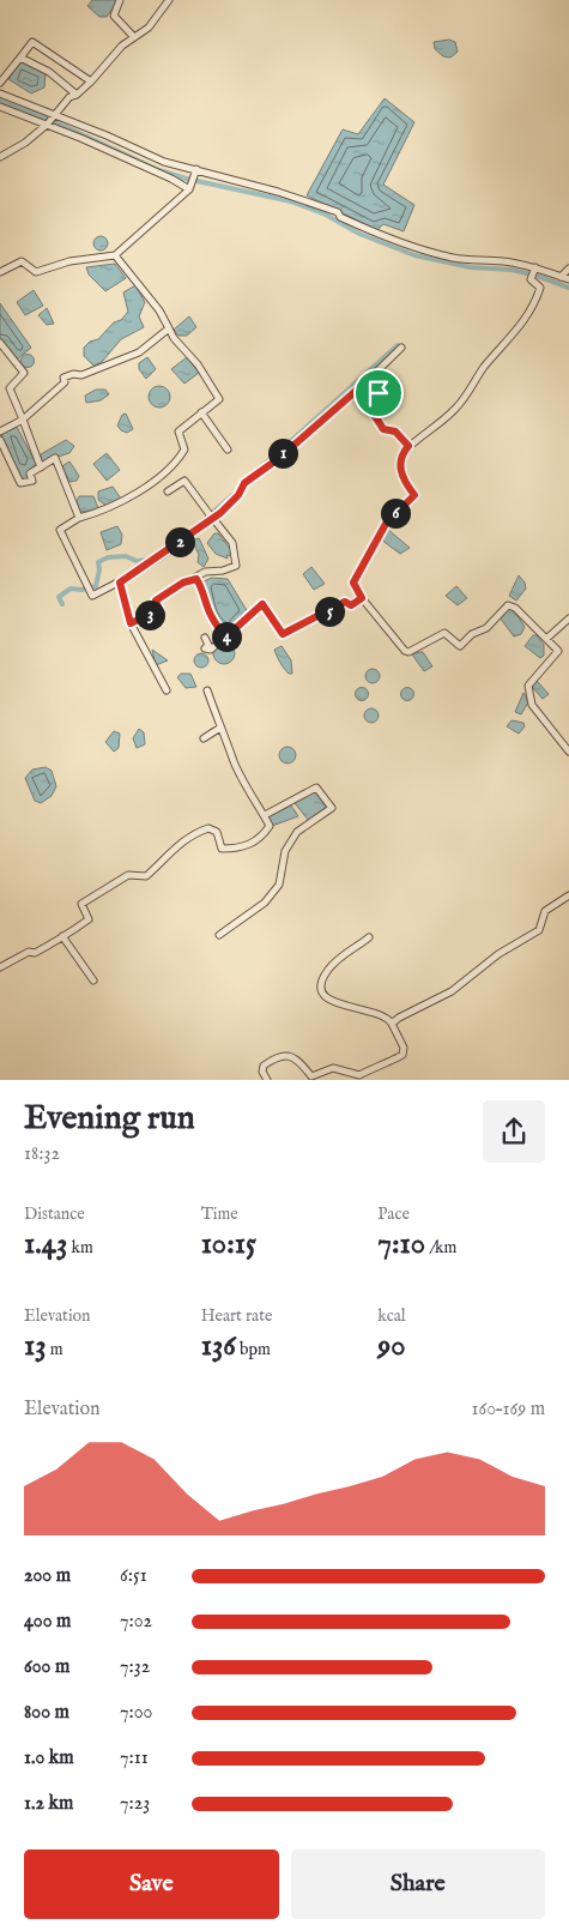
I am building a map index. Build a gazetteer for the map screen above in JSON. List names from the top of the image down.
{
  "page": {
    "pins": [
      "1",
      "6",
      "2",
      "5",
      "3",
      "4"
    ],
    "heading": ["Evening run", "18:32"],
    "stats": [
      ["Distance", "1.43 km"],
      ["Time", "10:15"],
      ["Pace", "7:10 /km"],
      ["Elevation", "13 m"],
      ["Heart rate", "136 bpm"],
      ["kcal", "90"]
    ],
    "chart": ["Elevation", "160–169 m"],
    "list": [
      {
        "name": "200 m",
        "note": "6:51"
      },
      {
        "name": "400 m",
        "note": "7:02"
      },
      {
        "name": "600 m",
        "note": "7:32"
      },
      {
        "name": "800 m",
        "note": "7:00"
      },
      {
        "name": "1.0 km",
        "note": "7:11"
      },
      {
        "name": "1.2 km",
        "note": "7:23"
      }
    ],
    "buttons": ["Save", "Share"]
  }
}
